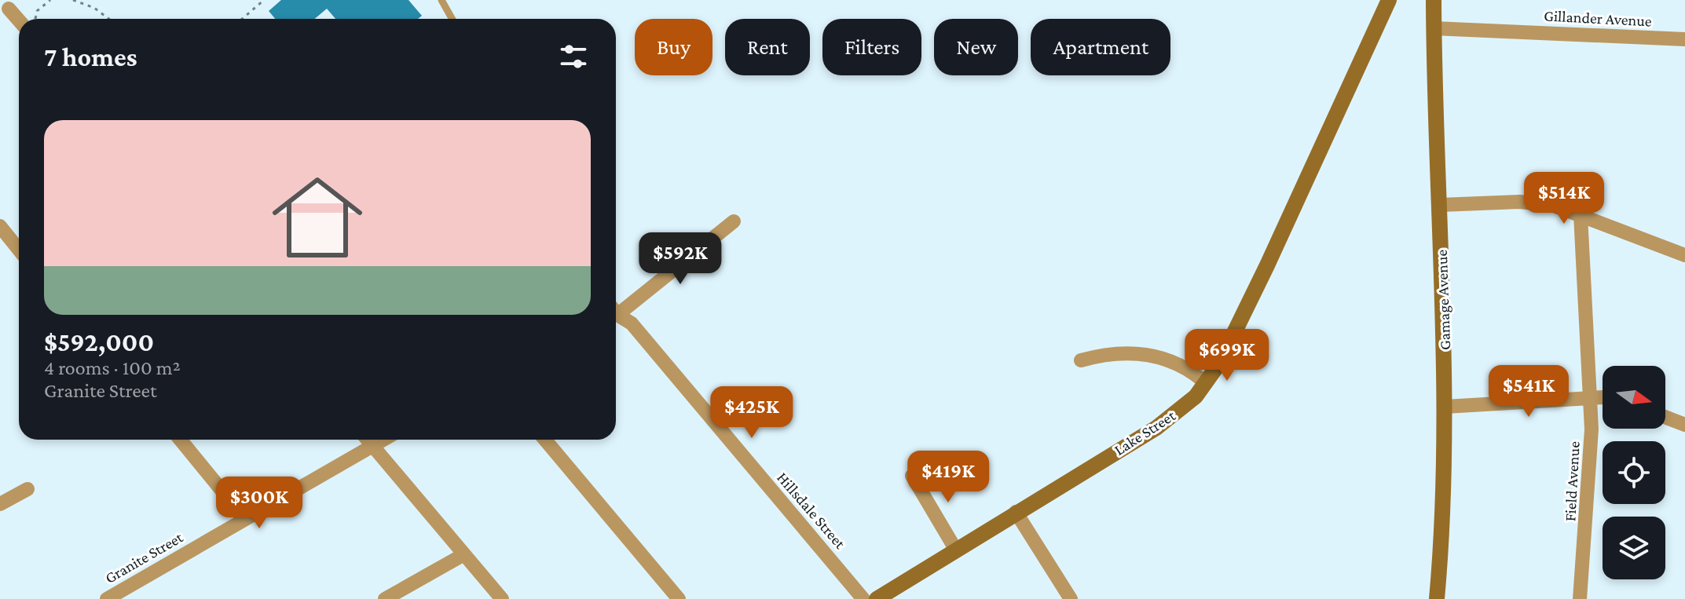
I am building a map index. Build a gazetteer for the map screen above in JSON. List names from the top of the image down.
{
  "streets": {
    "street": [
      "Gillander Avenue",
      "Gamage Avenue",
      "Lake Street",
      "Field Avenue",
      "Hillsdale Street",
      "Granite Street"
    ]
  },
  "crossings": [
    ["Gillander Avenue", "Gamage Avenue"]
  ],
  "north": "right",
  "page": {
    "chip": [
      "Buy",
      "Rent",
      "Filters",
      "New",
      "Apartment"
    ],
    "heading": "7 homes",
    "list": [
      {
        "name": "$592,000",
        "note": "4 rooms · 100 m² · Granite Street"
      }
    ],
    "price": [
      "$514K",
      "$592K",
      "$699K",
      "$541K",
      "$425K",
      "$419K",
      "$300K"
    ]
  }
}
